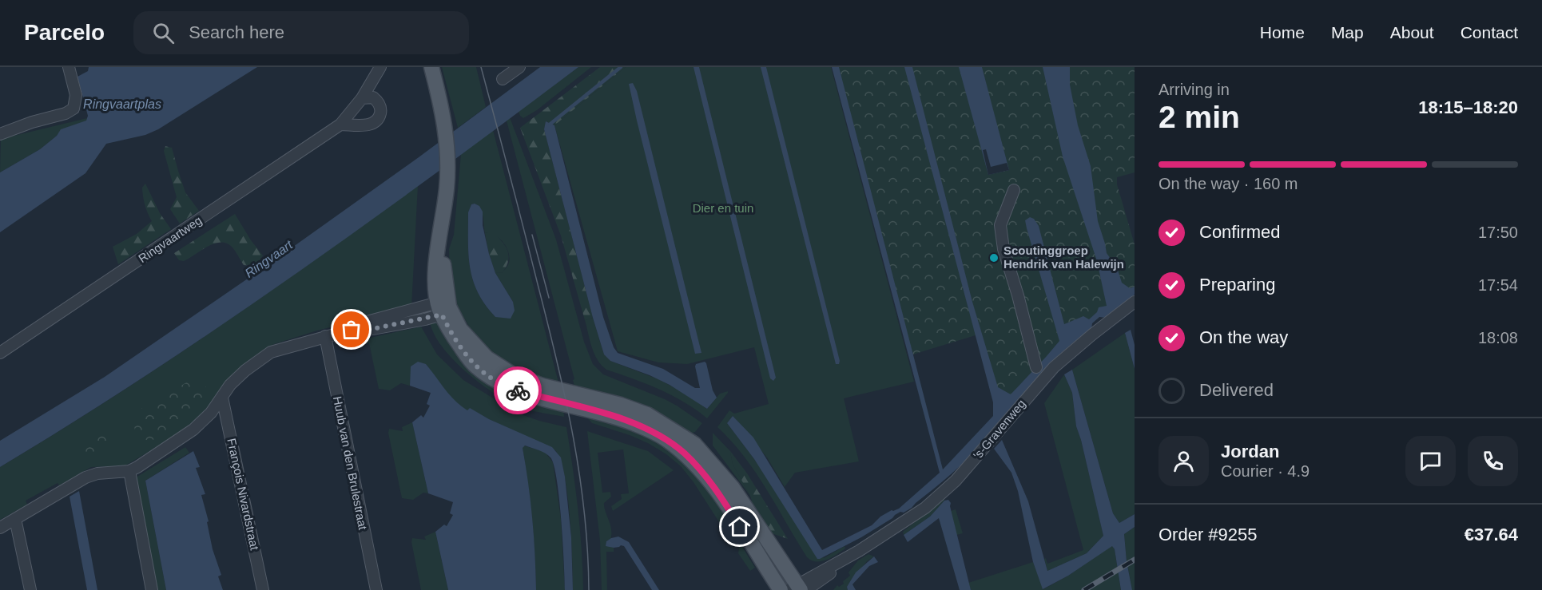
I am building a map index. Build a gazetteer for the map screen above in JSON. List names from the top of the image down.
{
  "streets": {
    "street": [
      "Ringvaartweg",
      "'s-Gravenweg",
      "Huub van den Brulestraat",
      "François Nivardstraat"
    ]
  },
  "water": ["Ringvaartplas", "Ringvaart"],
  "parks": ["Dier en tuin"],
  "places": ["Scoutinggroep Hendrik van Halewijn"],
  "page": {
    "header": "Parcelo",
    "search": "Search here",
    "nav": [
      "Home",
      "Map",
      "About",
      "Contact"
    ],
    "heading": ["2 min", "Arriving in", "18:15–18:20"],
    "panel": [
      "Jordan",
      "Courier · 4.9",
      "Order #9255",
      "€37.64"
    ],
    "bar": "On the way · 160 m",
    "list": [
      ["Confirmed", "17:50"],
      ["Preparing", "17:54"],
      ["On the way", "18:08"],
      "Delivered"
    ]
  }
}
